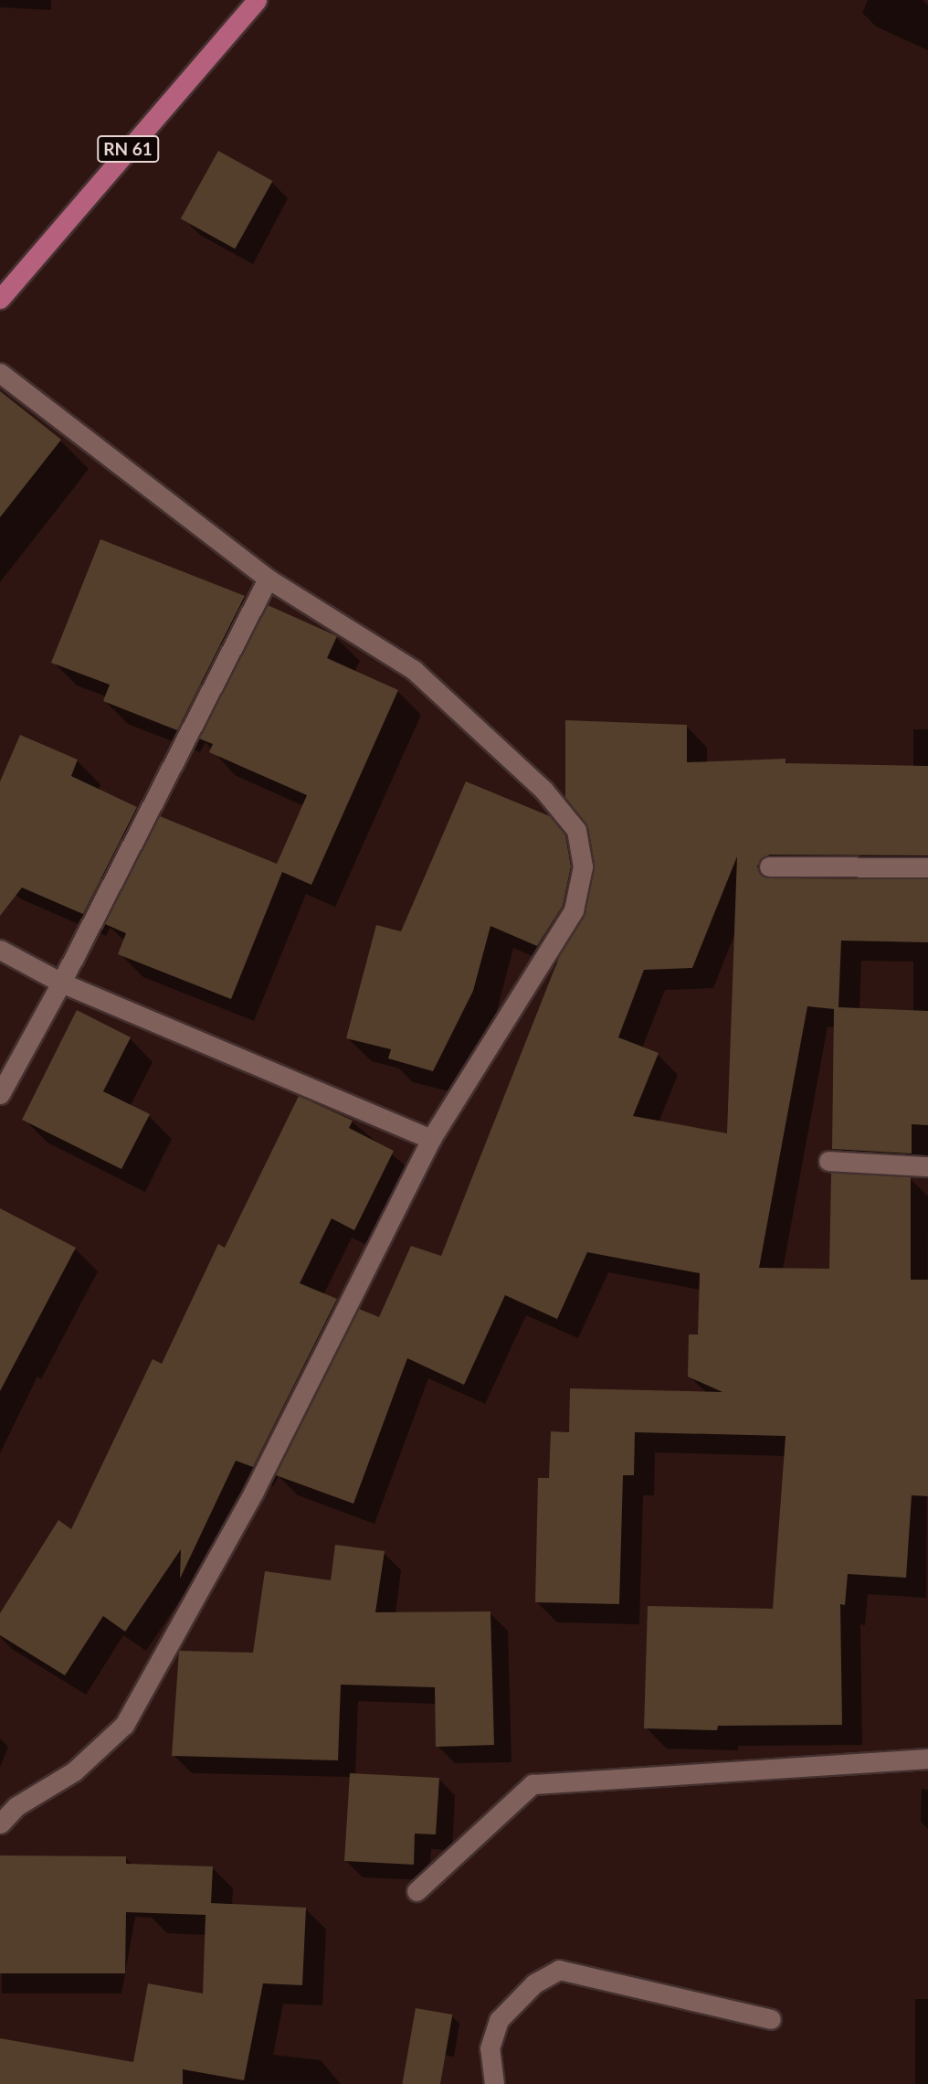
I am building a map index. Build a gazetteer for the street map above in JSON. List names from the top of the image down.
{
  "streets": {
    "main road": ["RN 61"]
  }
}
